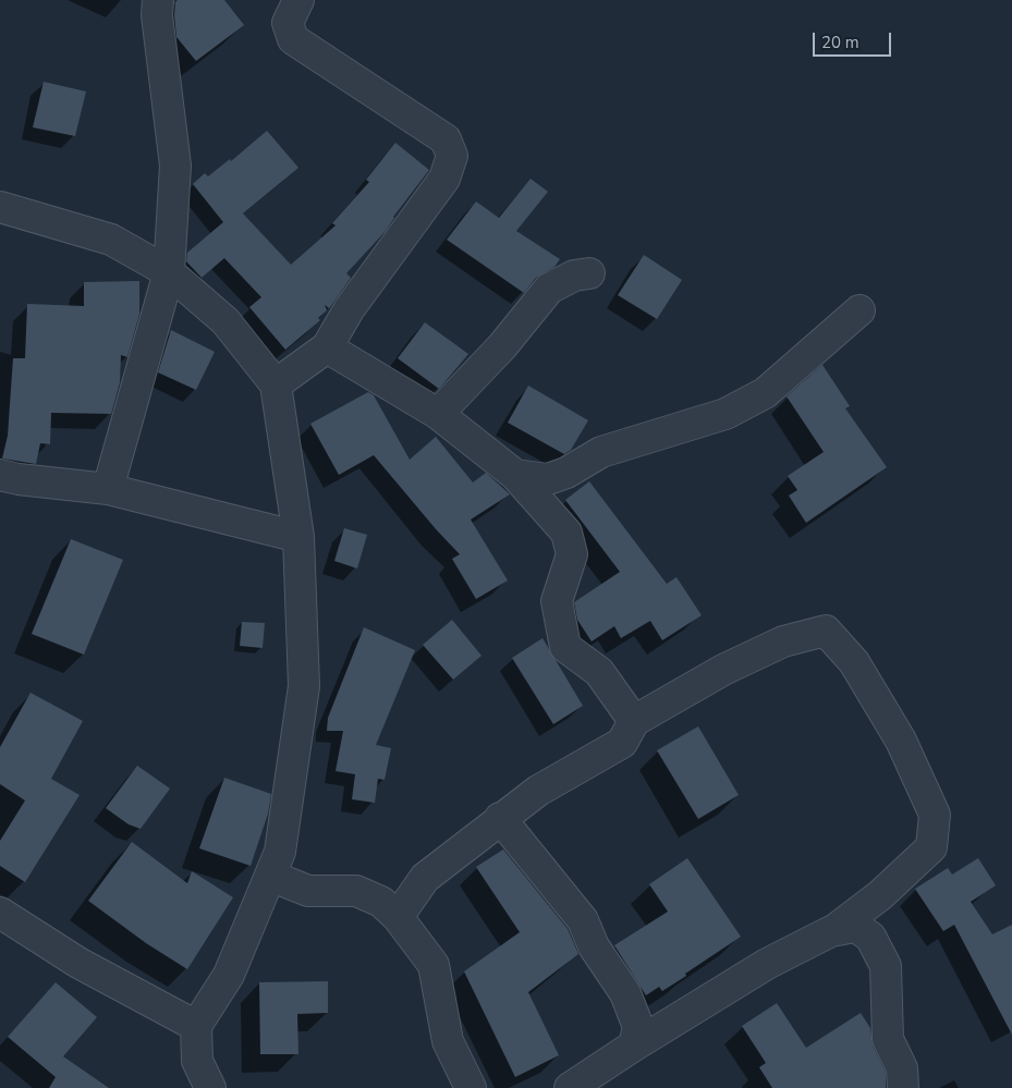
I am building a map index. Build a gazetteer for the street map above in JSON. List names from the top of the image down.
{
  "scale_bar": "20 m"
}
